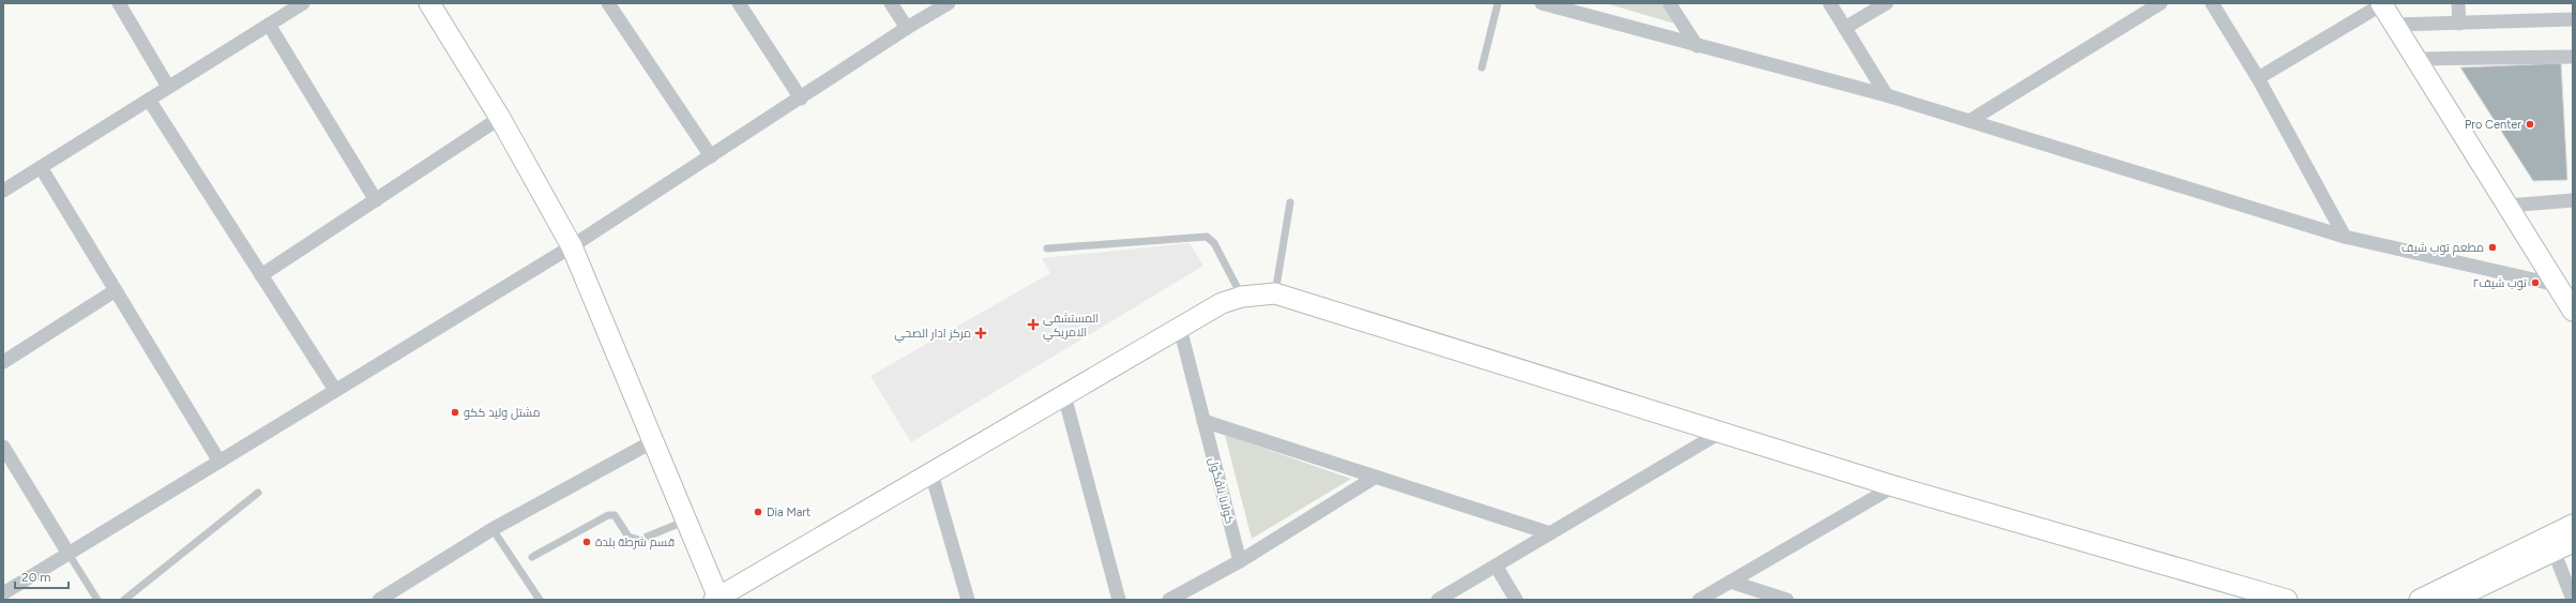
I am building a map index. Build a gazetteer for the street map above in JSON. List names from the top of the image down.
{
  "streets": {
    "street": ["کولانا ناڤگول"]
  },
  "places": {
    "other": [
      "Pro Center",
      "مطعم توب شيف",
      "توب شيف٢",
      "مشتل وليد ككو",
      "Dia Mart",
      "قسم شرطة بلدة"
    ],
    "health": ["المستشفى الامريكي", "مركز ادار الصحي"]
  },
  "scale_bar": "20 m"
}
